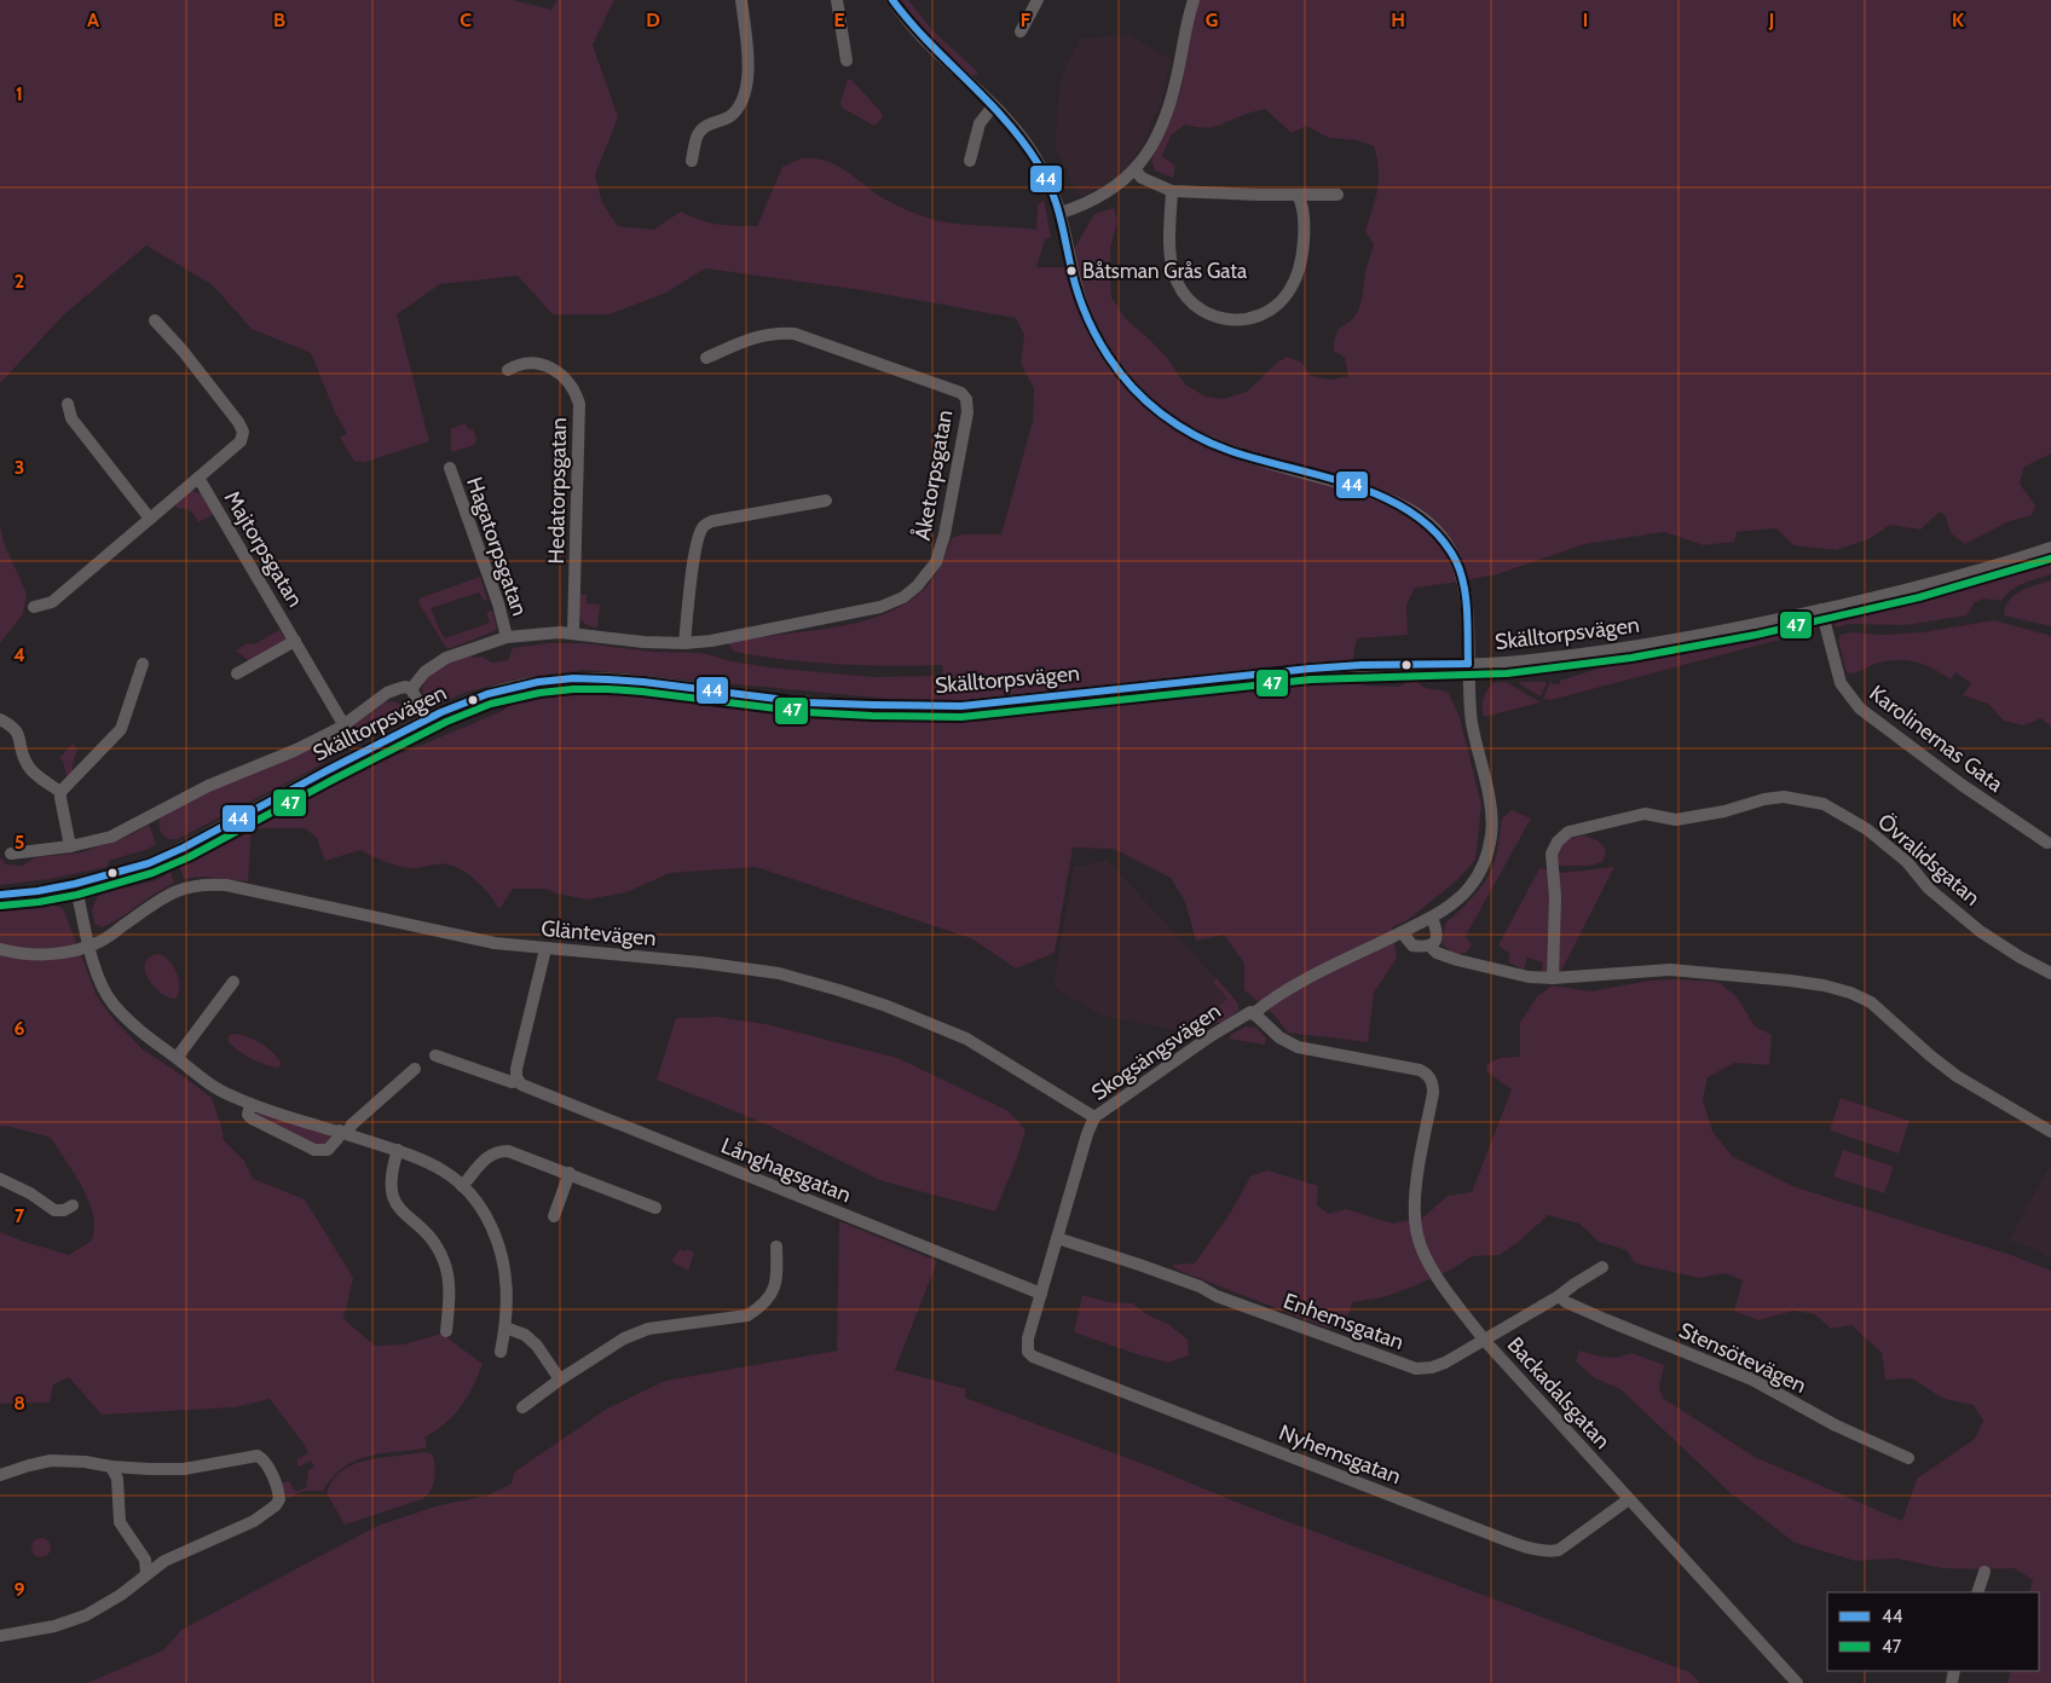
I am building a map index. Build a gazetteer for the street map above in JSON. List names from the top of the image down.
{
  "streets": {
    "street": [
      "Åketorpsgatan",
      "Hedatorpsgatan",
      "Hagatorpsgatan",
      "Majtorpsgatan",
      "Skälltorpsvägen",
      "Karolinernas Gata",
      "Övralidsgatan",
      "Gläntevägen",
      "Skogsängsvägen",
      "Långhagsgatan",
      "Enhemsgatan",
      "Stensötevägen",
      "Backadalsgatan",
      "Nyhemsgatan"
    ]
  },
  "crossings": [
    ["Åketorpsgatan", "Hedatorpsgatan"],
    ["Åketorpsgatan", "Hagatorpsgatan"],
    ["Skälltorpsvägen", "Karolinernas Gata"],
    ["Gläntevägen", "Skogsängsvägen"],
    ["Skogsängsvägen", "Långhagsgatan"],
    ["Skogsängsvägen", "Enhemsgatan"],
    ["Skogsängsvägen", "Backadalsgatan"],
    ["Skogsängsvägen", "Nyhemsgatan"],
    ["Enhemsgatan", "Stensötevägen"],
    ["Enhemsgatan", "Backadalsgatan"],
    ["Backadalsgatan", "Nyhemsgatan"]
  ],
  "places": ["Båtsman Grås Gata"],
  "lines": ["transit line 44", "transit line 47"],
  "legend": ["44", "47"],
  "grid": {
    "columns": [
      "A",
      "B",
      "C",
      "D",
      "E",
      "F",
      "G",
      "H",
      "I",
      "J",
      "K"
    ],
    "rows": [
      "1",
      "2",
      "3",
      "4",
      "5",
      "6",
      "7",
      "8",
      "9"
    ]
  }
}
